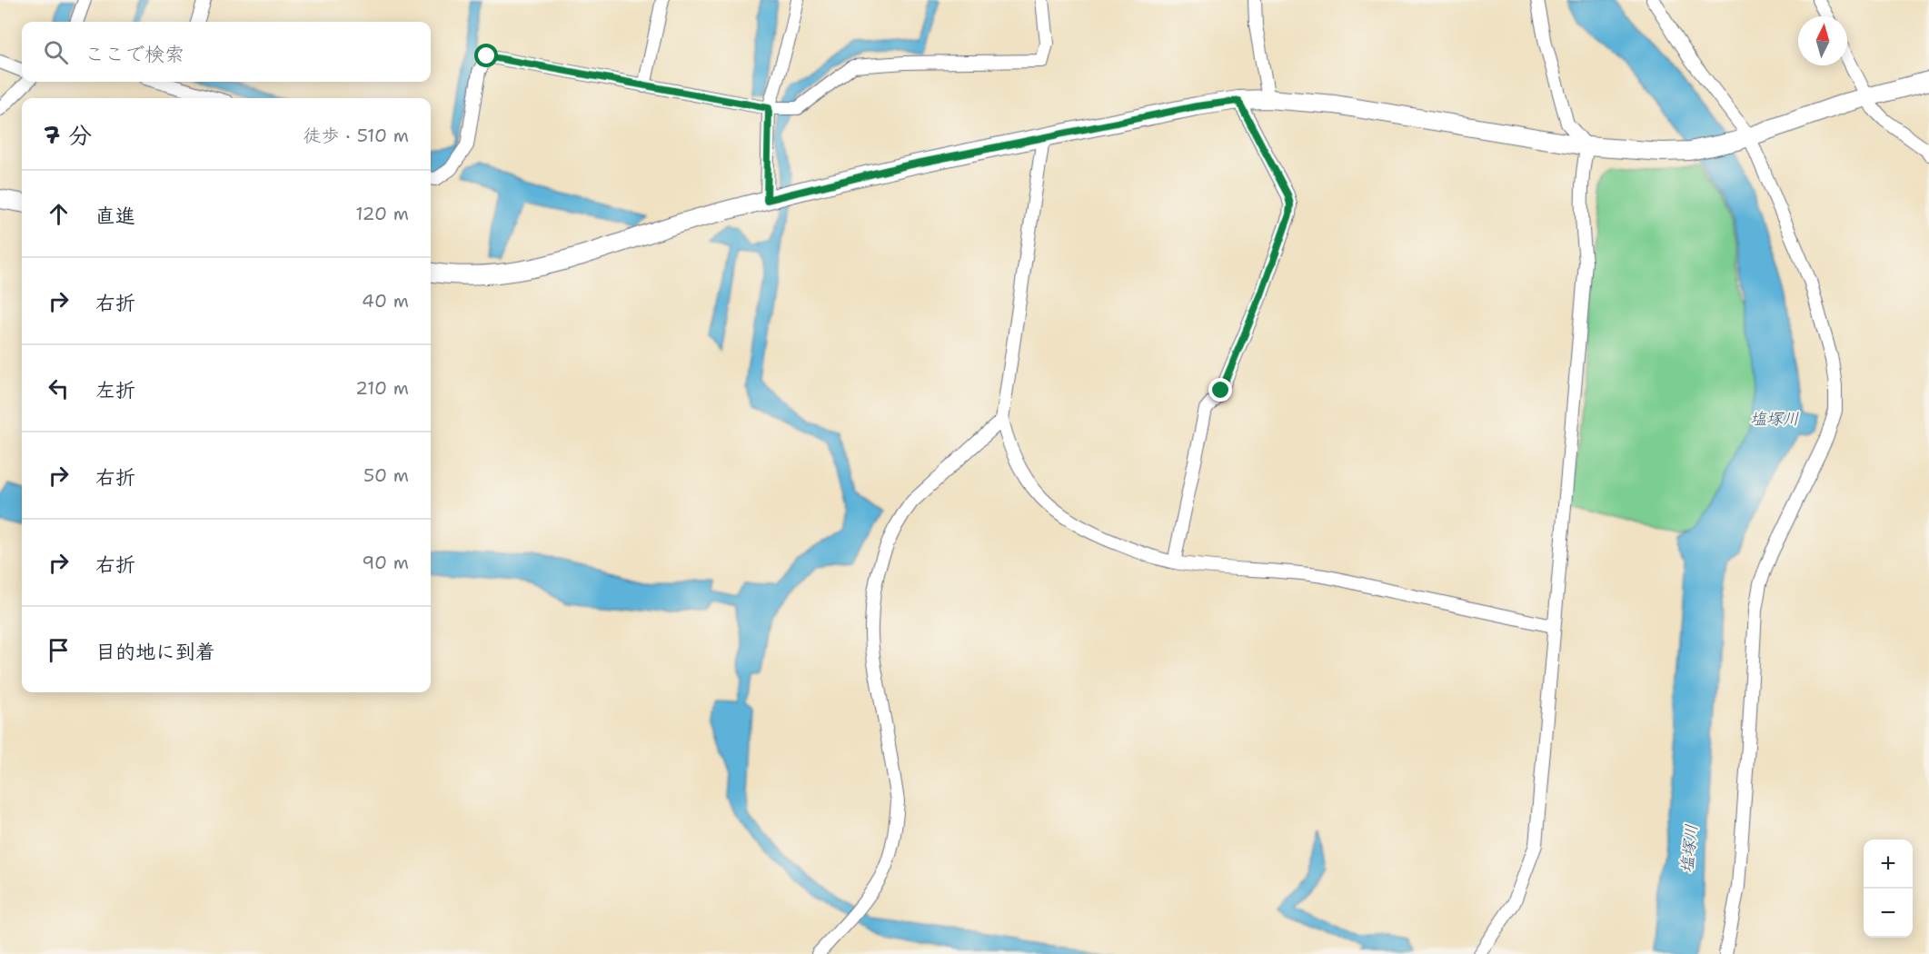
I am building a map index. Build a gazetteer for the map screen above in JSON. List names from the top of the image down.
{
  "water": ["塩塚川"],
  "north": "top",
  "page": {
    "search": "ここで検索",
    "heading": ["7 分", "徒歩 · 510 m"],
    "list": [
      ["直進", "120 m"],
      ["右折", "40 m"],
      ["左折", "210 m"],
      ["右折", "50 m"],
      ["右折", "90 m"],
      "目的地に到着"
    ],
    "map_buttons": ["+", "−"]
  }
}
